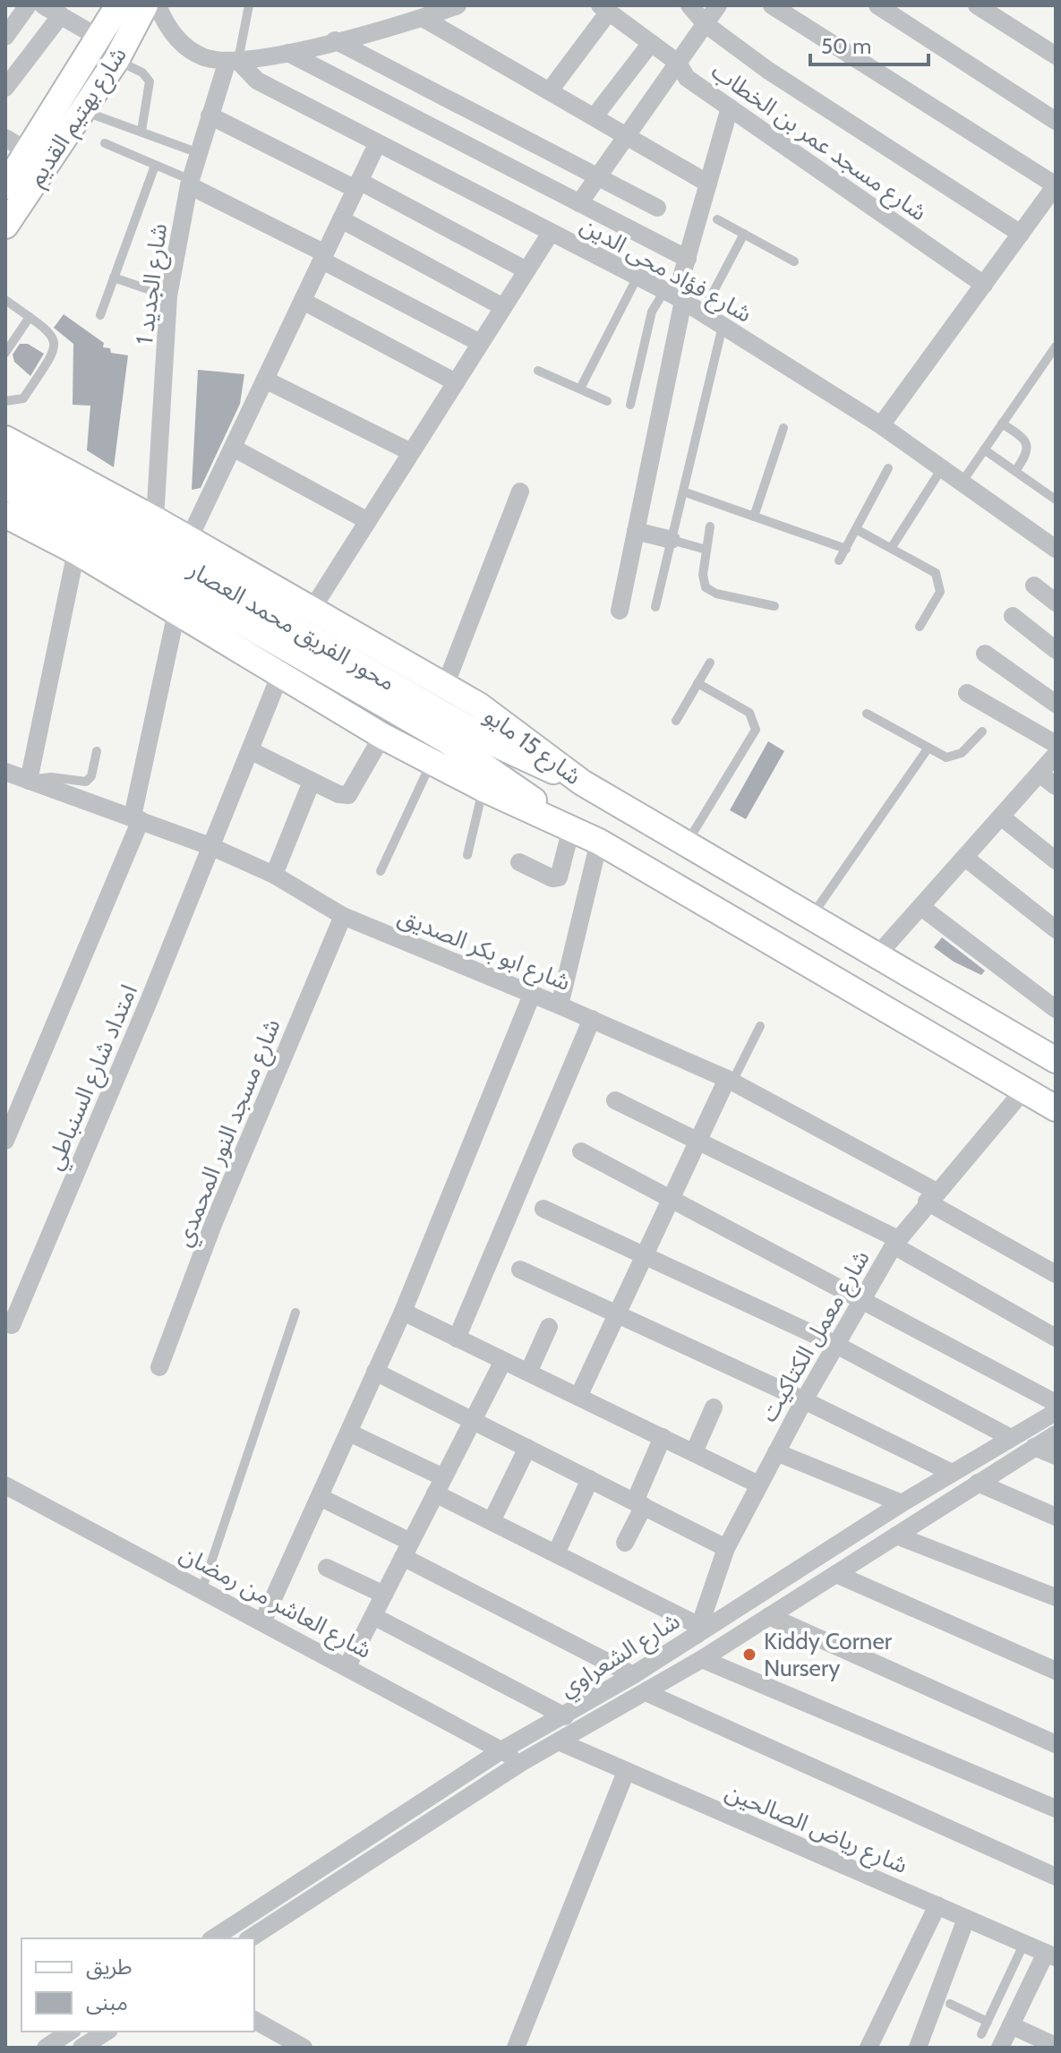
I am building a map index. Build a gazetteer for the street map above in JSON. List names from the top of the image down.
{
  "streets": {
    "main road": ["شارع بهتيم القديم", "محور الفريق محمد العصار", "شارع 15 مايو"],
    "street": [
      "شارع مسجد عمر بن الخطاب",
      "شارع فؤاد محى الدين",
      "شارع الجديد 1",
      "شارع ابو بكر الصديق",
      "امتداد شارع السنباطي",
      "شارع مسجد النور المحمدي",
      "شارع معمل الكتاكيت",
      "شارع العاشر من رمضان",
      "شارع الشعراوي",
      "شارع رياض الصالحين"
    ]
  },
  "crossings": [
    ["شارع فؤاد محى الدين", "شارع الجديد 1"],
    ["شارع الجديد 1", "شارع 15 مايو"],
    ["محور الفريق محمد العصار", "شارع 15 مايو"],
    ["شارع 15 مايو", "امتداد شارع السنباطي"],
    ["شارع 15 مايو", "شارع معمل الكتاكيت"],
    ["شارع ابو بكر الصديق", "امتداد شارع السنباطي"],
    ["شارع ابو بكر الصديق", "شارع مسجد النور المحمدي"],
    ["شارع ابو بكر الصديق", "شارع معمل الكتاكيت"],
    ["شارع معمل الكتاكيت", "شارع الشعراوي"],
    ["شارع العاشر من رمضان", "شارع الشعراوي"],
    ["شارع الشعراوي", "شارع رياض الصالحين"]
  ],
  "places": ["Kiddy Corner Nursery"],
  "legend": ["طريق", "مبنى"],
  "scale_bar": "50 m"
}
